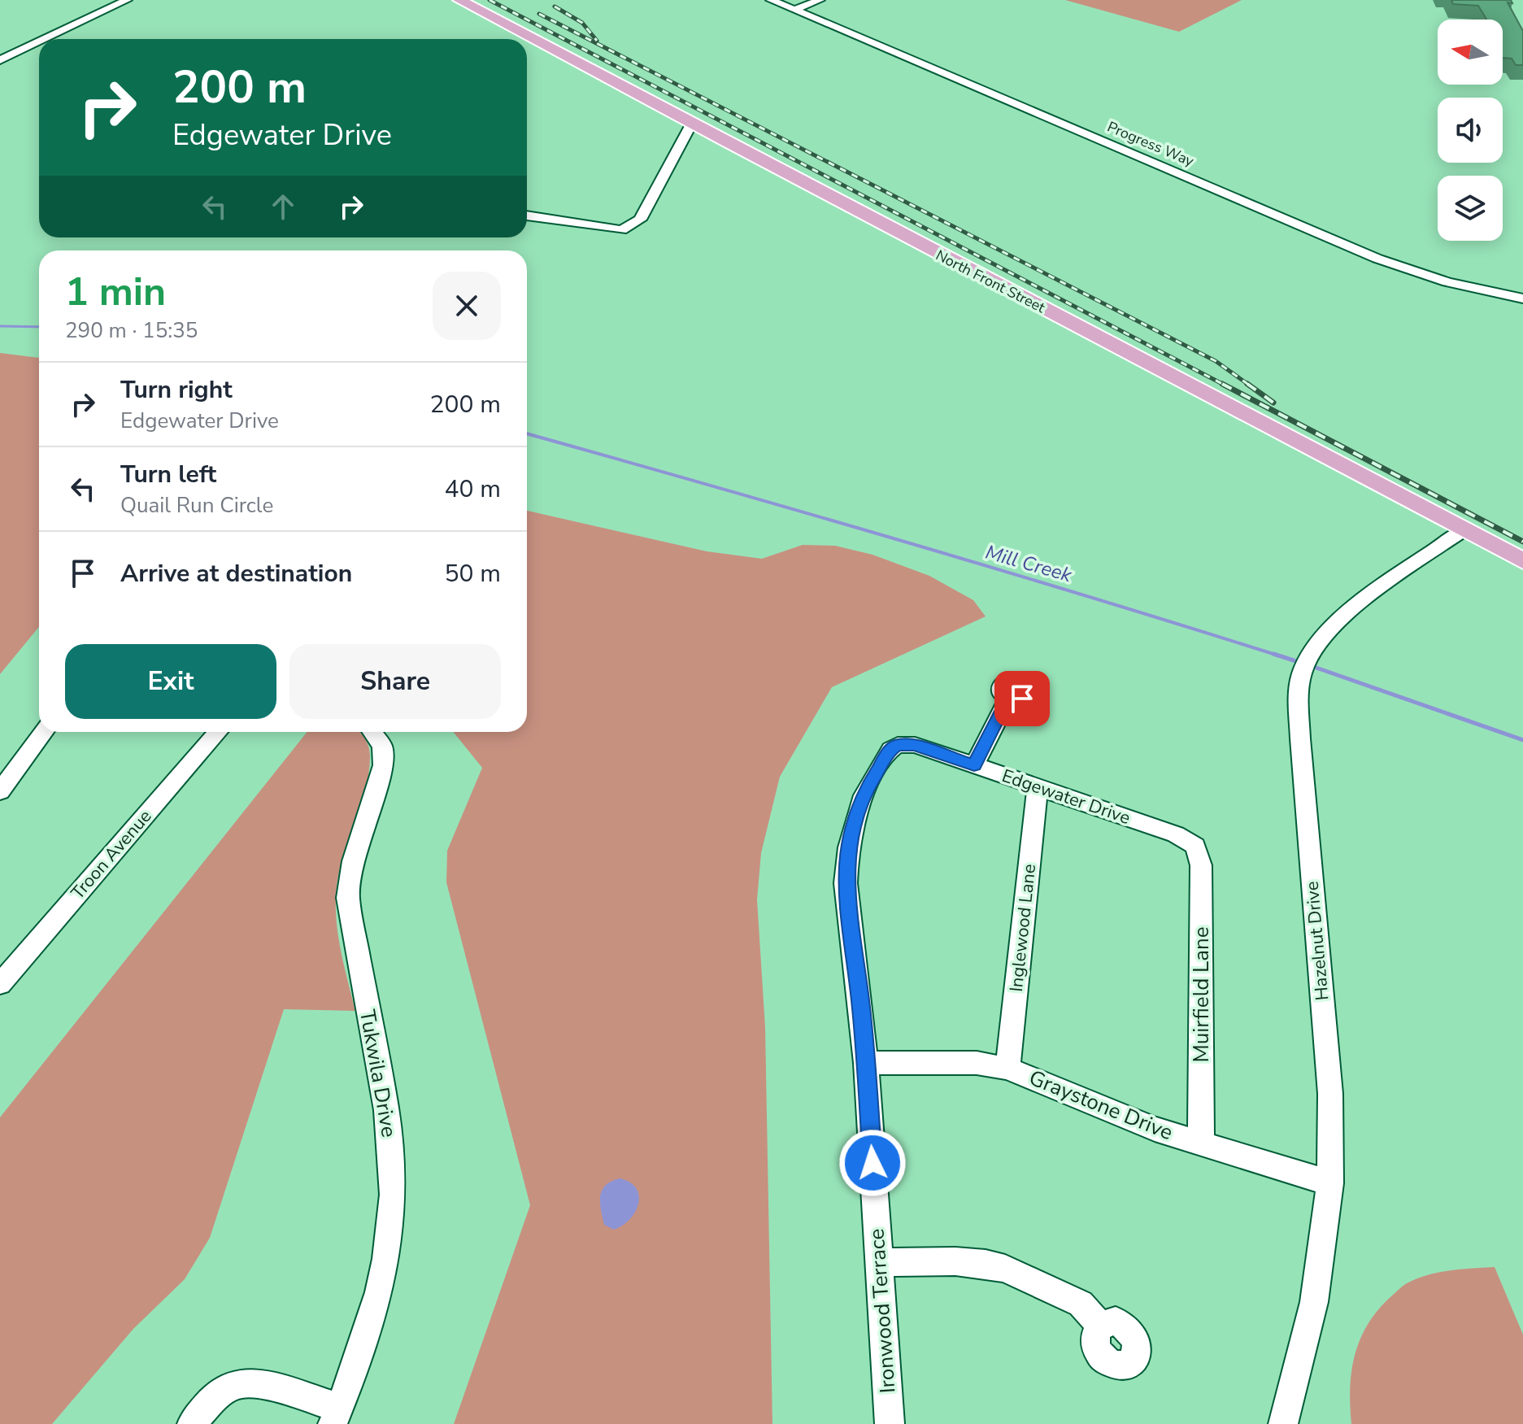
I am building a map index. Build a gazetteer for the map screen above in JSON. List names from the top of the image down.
{
  "streets": {
    "main road": ["North Front Street"],
    "street": [
      "Progress Way",
      "Edgewater Drive",
      "Troon Avenue",
      "Inglewood Lane",
      "Hazelnut Drive",
      "Muirfield Lane",
      "Tukwila Drive",
      "Graystone Drive",
      "Ironwood Terrace"
    ]
  },
  "crossings": [
    ["North Front Street", "Hazelnut Drive"],
    ["Edgewater Drive", "Inglewood Lane"],
    ["Edgewater Drive", "Muirfield Lane"],
    ["Edgewater Drive", "Ironwood Terrace"],
    ["Inglewood Lane", "Graystone Drive"],
    ["Hazelnut Drive", "Graystone Drive"],
    ["Muirfield Lane", "Graystone Drive"],
    ["Graystone Drive", "Ironwood Terrace"]
  ],
  "water": ["Mill Creek"],
  "north": "left",
  "page": {
    "turn": ["200 m", "Edgewater Drive"],
    "heading": ["1 min", "290 m · 15:35"],
    "list": [
      {
        "name": "Turn right",
        "note": "Edgewater Drive",
        "value": "200 m"
      },
      {
        "name": "Turn left",
        "note": "Quail Run Circle",
        "value": "40 m"
      },
      {
        "name": "Arrive at destination",
        "value": "50 m"
      }
    ],
    "buttons": ["Exit", "Share"]
  }
}
